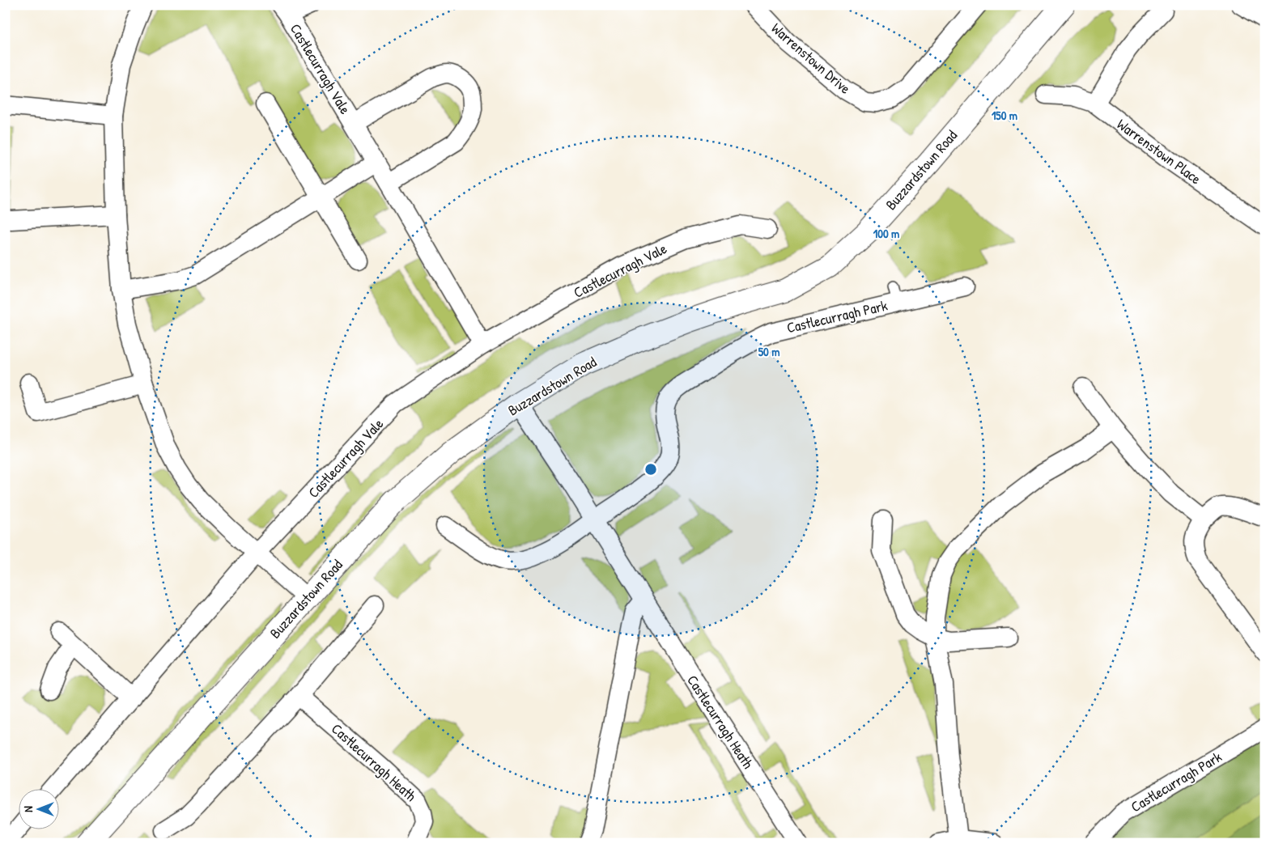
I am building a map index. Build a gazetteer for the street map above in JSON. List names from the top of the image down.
{
  "streets": {
    "street": [
      "Warrenstown Drive",
      "Castlecurragh Vale",
      "Warrenstown Place",
      "Buzzardstown Road",
      "Castlecurragh Park",
      "Castlecurragh Heath"
    ]
  },
  "crossings": [
    ["Buzzardstown Road", "Castlecurragh Heath"],
    ["Castlecurragh Park", "Castlecurragh Heath"]
  ],
  "north": "left",
  "rings": ["150 m", "100 m", "50 m"]
}
